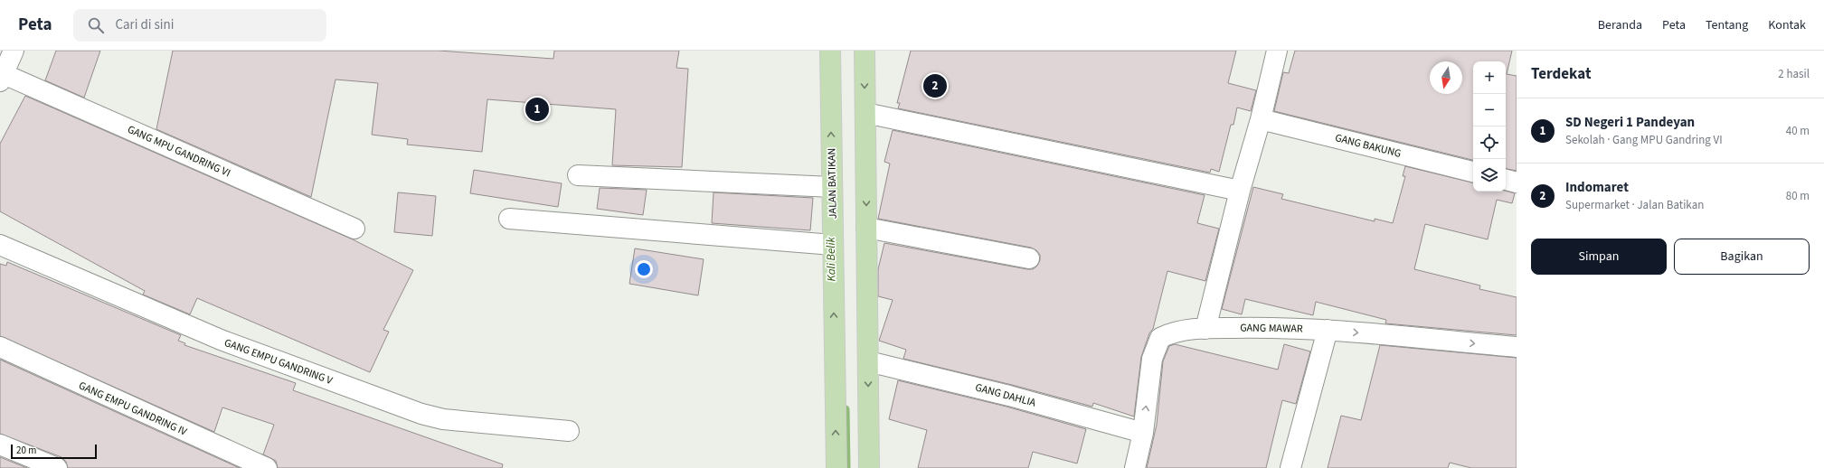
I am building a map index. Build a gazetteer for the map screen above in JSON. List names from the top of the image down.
{
  "streets": {
    "main road": ["JALAN BATIKAN"],
    "street": [
      "GANG BAKUNG",
      "GANG MPU GANDRING VI",
      "GANG MAWAR",
      "GANG EMPU GANDRING V",
      "GANG DAHLIA",
      "GANG EMPU GANDRING IV"
    ]
  },
  "crossings": [
    ["GANG MAWAR", "GANG DAHLIA"]
  ],
  "water": ["Kali Belik"],
  "scale_bar": "20 m",
  "north": "bottom",
  "page": {
    "header": "Peta",
    "search": "Cari di sini",
    "nav": [
      "Beranda",
      "Peta",
      "Tentang",
      "Kontak"
    ],
    "heading": ["Terdekat", "2 hasil"],
    "map_buttons": ["+", "−"],
    "pins": ["2", "1"],
    "list": [
      {
        "mark": "1",
        "name": "SD Negeri 1 Pandeyan",
        "note": "Sekolah · Gang MPU Gandring VI",
        "value": "40 m"
      },
      {
        "mark": "2",
        "name": "Indomaret",
        "note": "Supermarket · Jalan Batikan",
        "value": "80 m"
      }
    ],
    "buttons": ["Simpan", "Bagikan"],
    "scale": "20 m"
  }
}
